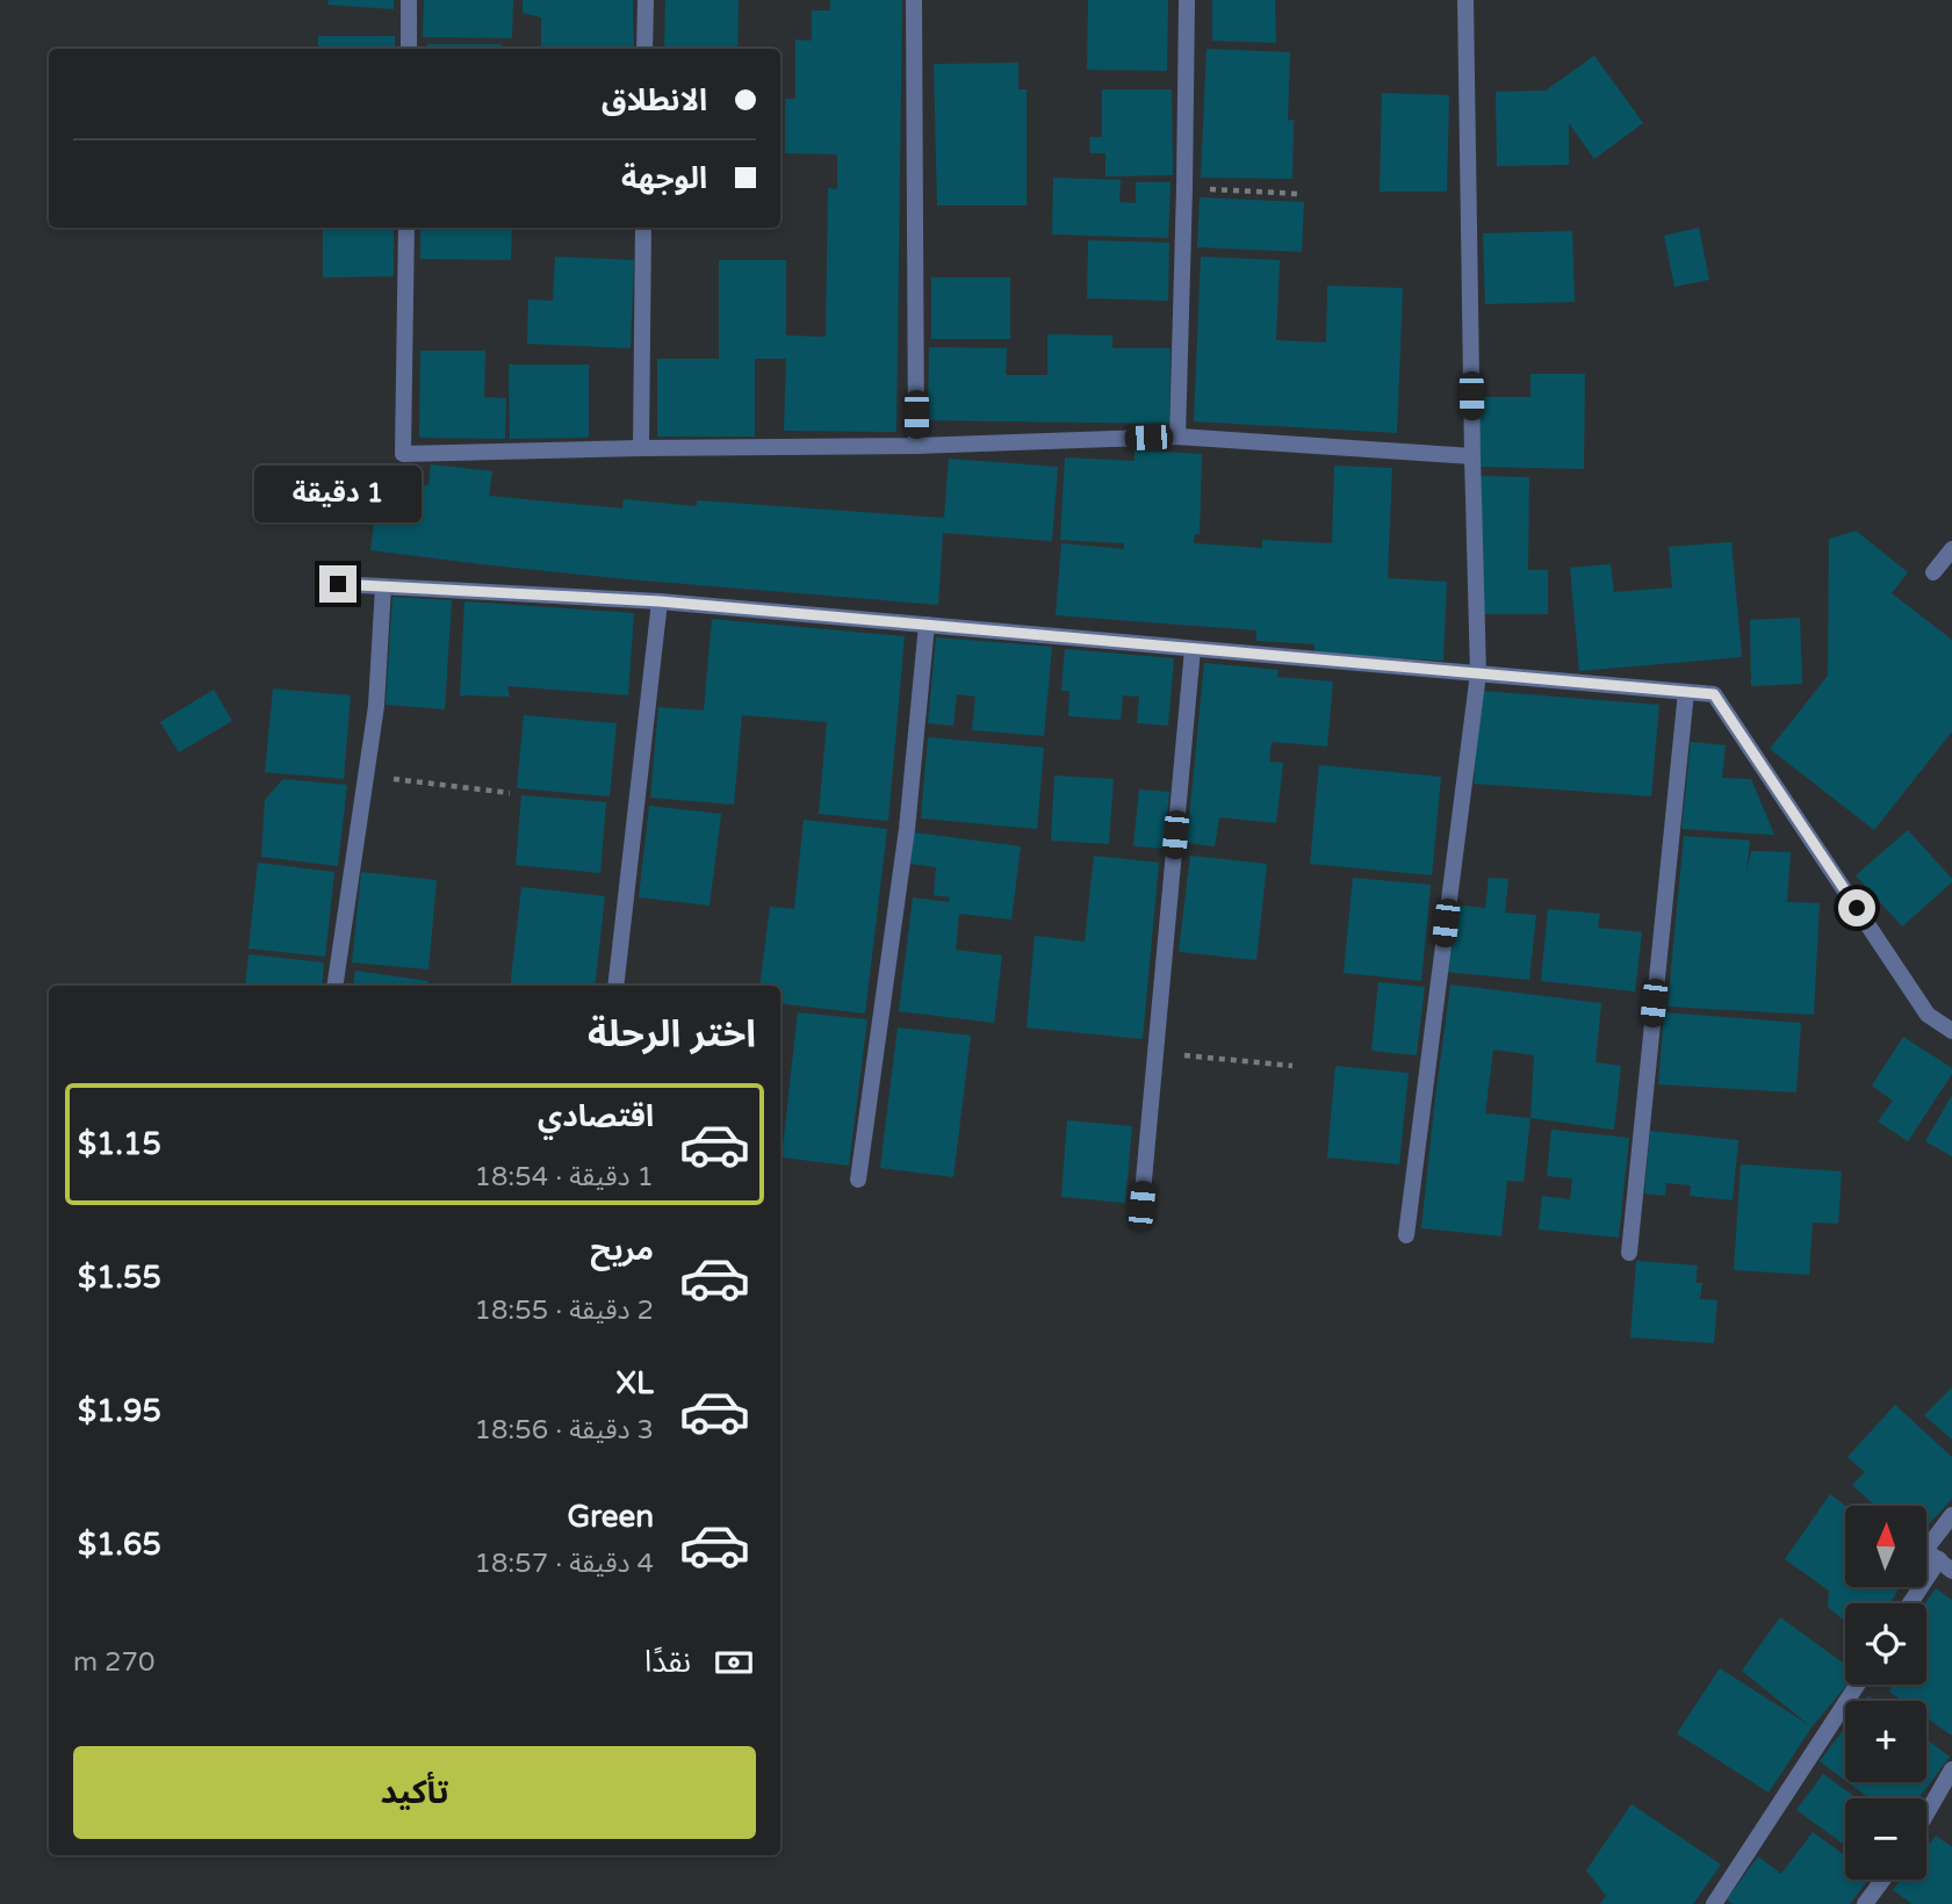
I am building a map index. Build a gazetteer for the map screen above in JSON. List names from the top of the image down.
{
  "north": "top",
  "page": {
    "banner": ["الانطلاق", "الوجهة"],
    "bubble": "1 دقيقة",
    "heading": "اختر الرحلة",
    "list": [
      {
        "name": "اقتصادي",
        "note": "1 دقيقة · 18:54",
        "value": "$1.15"
      },
      {
        "name": "مريح",
        "note": "2 دقيقة · 18:55",
        "value": "$1.55"
      },
      {
        "name": "XL",
        "note": "3 دقيقة · 18:56",
        "value": "$1.95"
      },
      {
        "name": "Green",
        "note": "4 دقيقة · 18:57",
        "value": "$1.65"
      }
    ],
    "map_buttons": ["+", "−"],
    "pay": ["نقدًا", "270 m"],
    "buttons": "تأكيد"
  }
}
